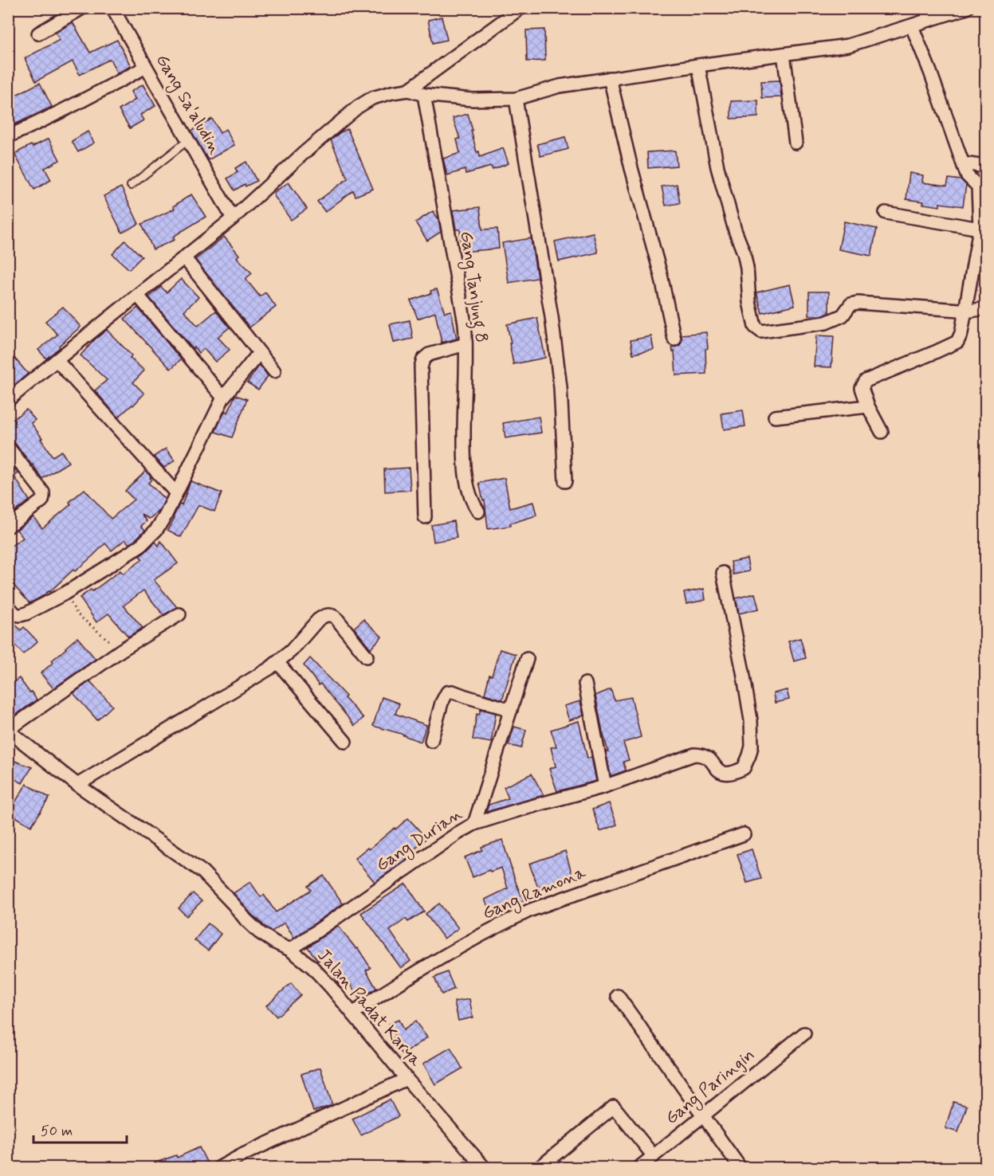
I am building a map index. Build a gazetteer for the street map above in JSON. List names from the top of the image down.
{
  "streets": {
    "street": [
      "Gang Sa'aludin",
      "Gang Tanjung 8",
      "Gang Durian",
      "Gang Ramona",
      "Jalan Padat Karya",
      "Gang Paringin"
    ]
  },
  "crossings": [
    ["Gang Durian", "Jalan Padat Karya"],
    ["Gang Ramona", "Jalan Padat Karya"]
  ],
  "scale_bar": "50 m"
}
